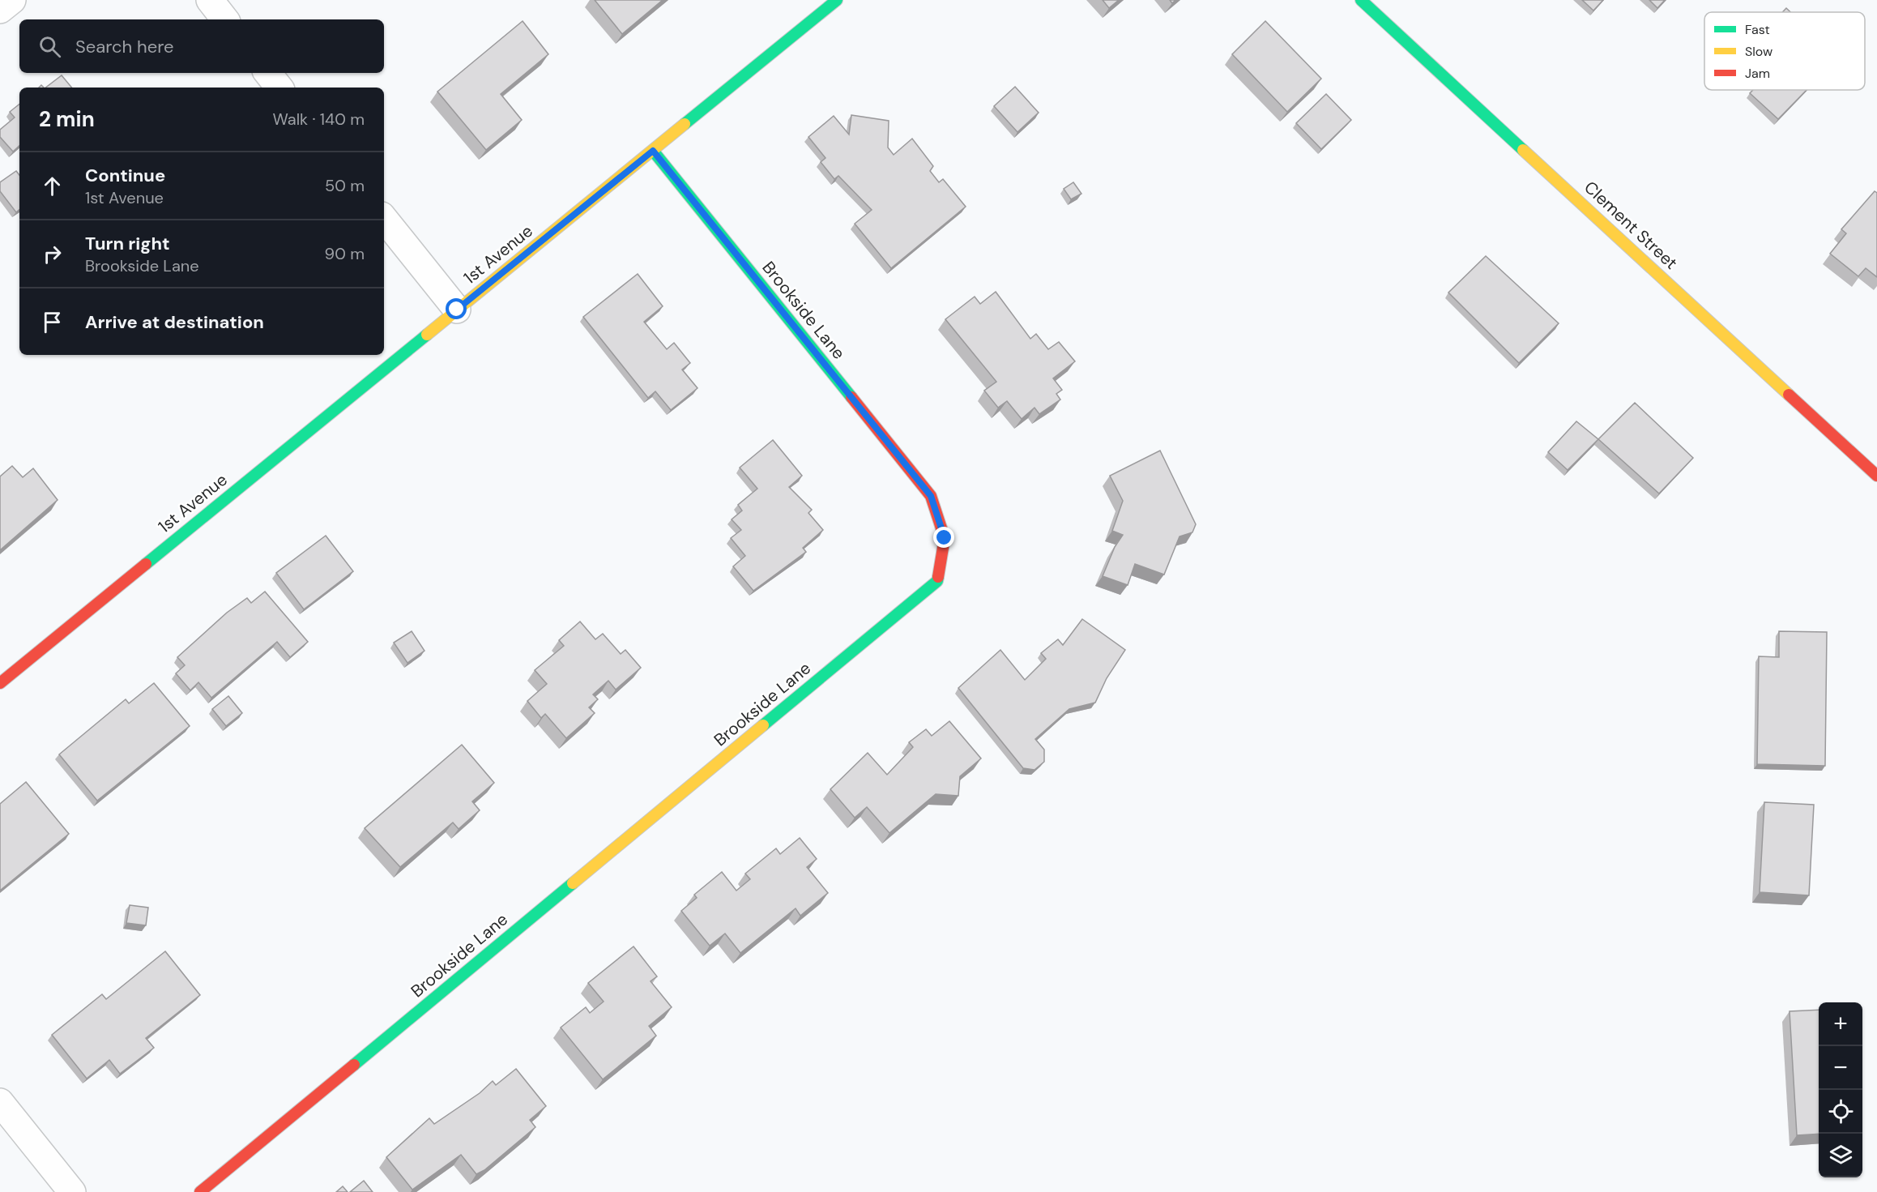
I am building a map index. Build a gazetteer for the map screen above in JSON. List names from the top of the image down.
{
  "streets": {
    "street": ["Clement Street", "1st Avenue", "Brookside Lane"]
  },
  "crossings": [
    ["1st Avenue", "Brookside Lane"]
  ],
  "legend": ["Fast", "Slow", "Jam"],
  "page": {
    "search": "Search here",
    "heading": ["2 min", "Walk · 140 m"],
    "list": [
      ["Continue", "1st Avenue", "50 m"],
      ["Turn right", "Brookside Lane", "90 m"],
      "Arrive at destination"
    ],
    "map_buttons": ["+", "−"]
  }
}
